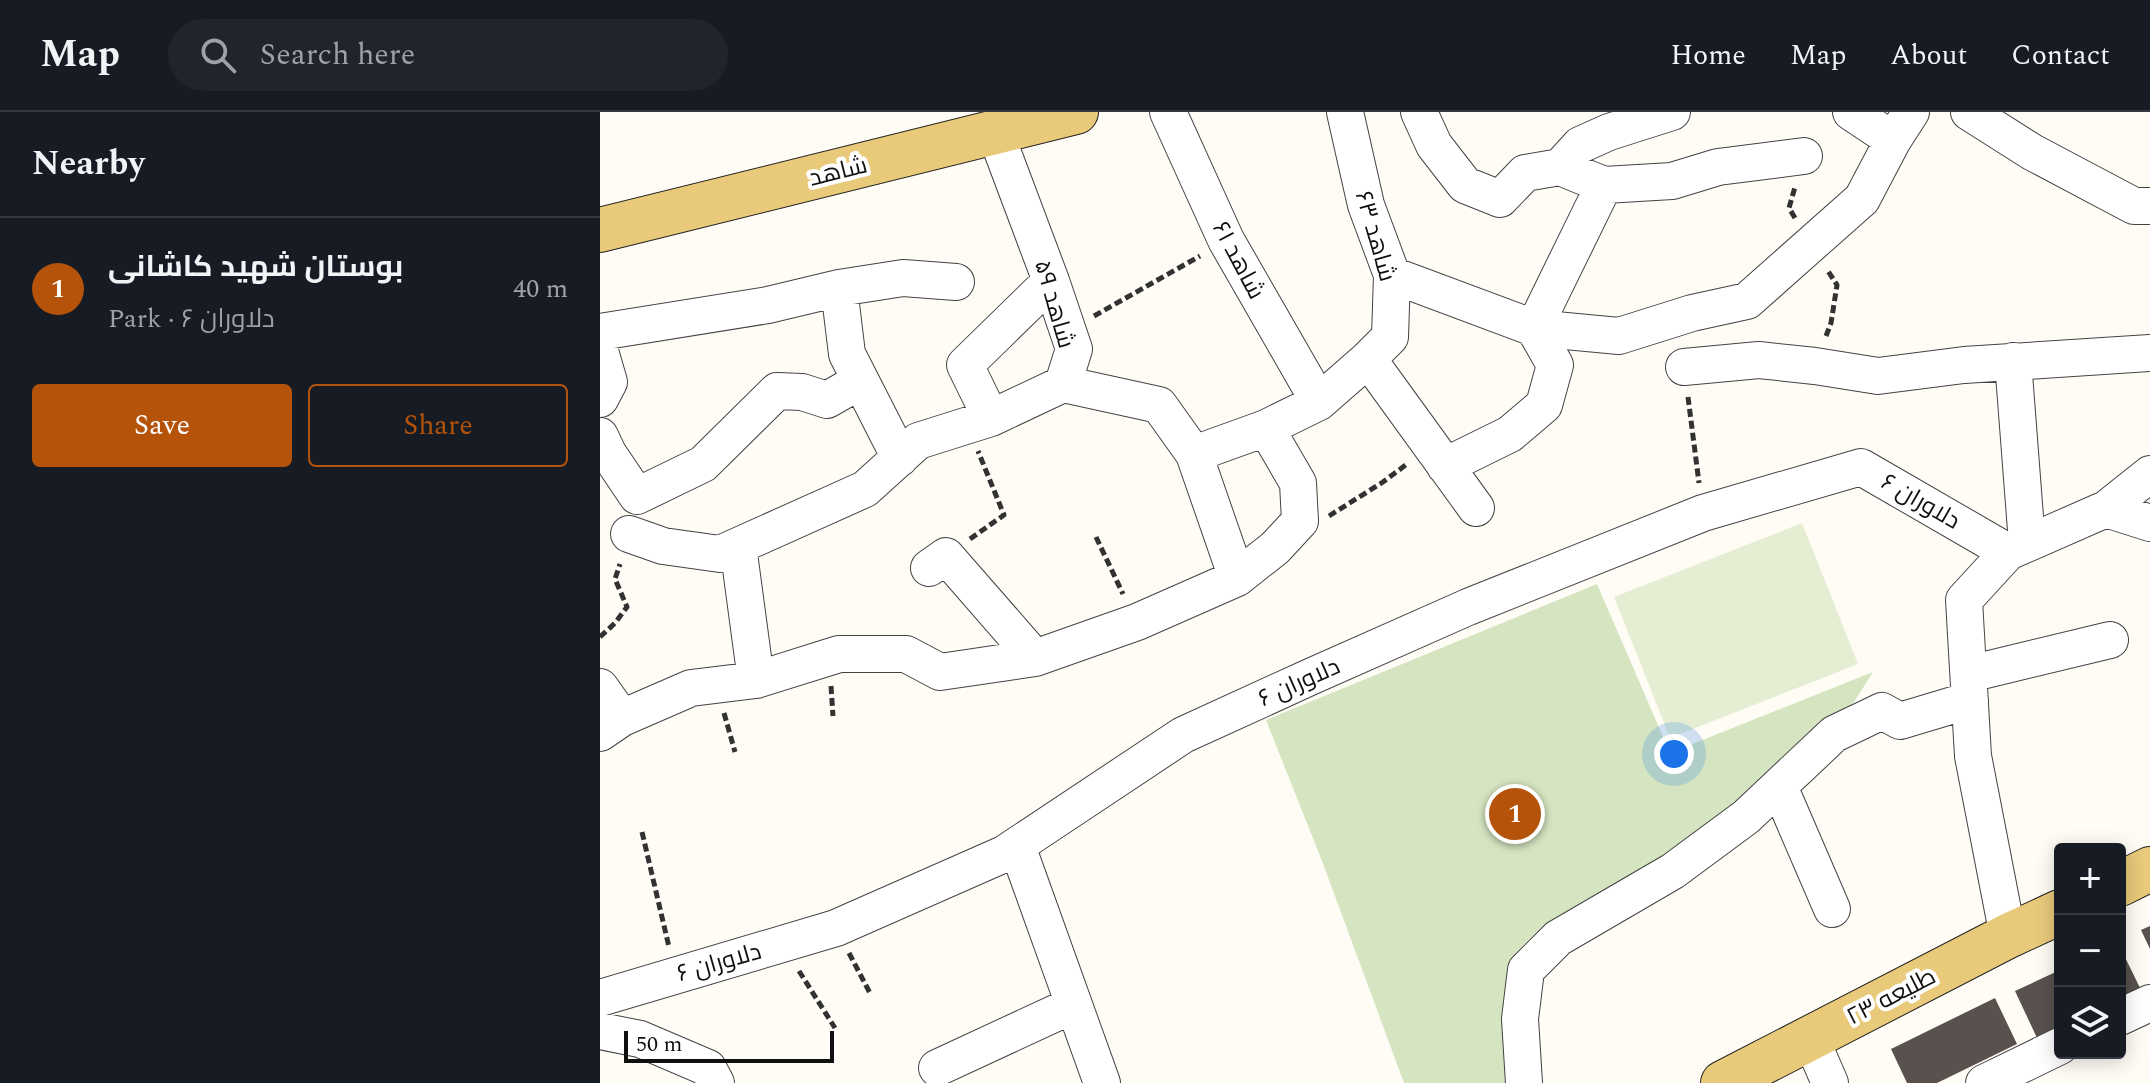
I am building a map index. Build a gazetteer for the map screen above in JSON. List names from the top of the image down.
{
  "streets": {
    "main road": ["شاهد", "طلیعه ۲۳"],
    "street": [
      "شاهد ۶۳",
      "شاهد ۶۱",
      "شاهد ۵۹",
      "دلاوران ۶"
    ]
  },
  "crossings": [
    ["شاهد", "شاهد ۵۹"],
    ["شاهد ۶۳", "شاهد ۶۱"],
    ["شاهد ۶۳", "شاهد ۵۹"]
  ],
  "scale_bar": "50 m",
  "page": {
    "header": "Map",
    "search": "Search here",
    "nav": [
      "Home",
      "Map",
      "About",
      "Contact"
    ],
    "heading": "Nearby",
    "list": [
      {
        "mark": "1",
        "name": "بوستان شهید کاشانی",
        "note": "Park · دلاوران ۶",
        "value": "40 m"
      }
    ],
    "buttons": ["Save", "Share"],
    "pins": "1",
    "map_buttons": ["+", "−"],
    "scale": "50 m"
  }
}
